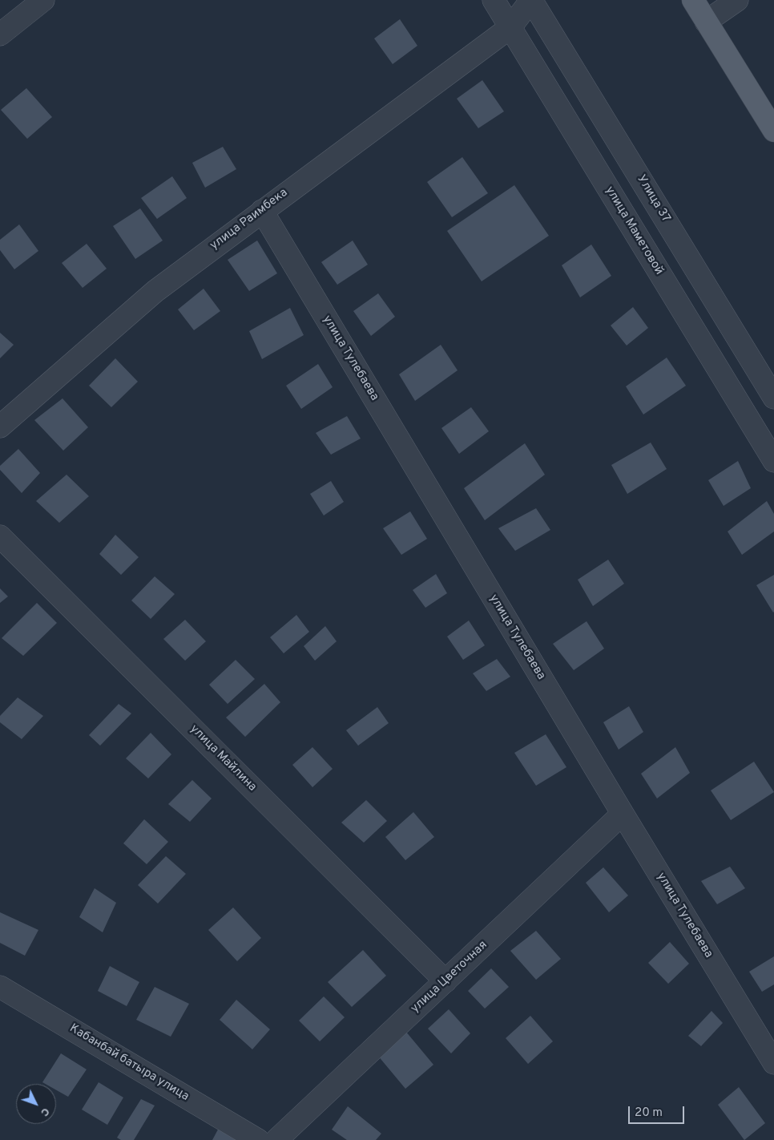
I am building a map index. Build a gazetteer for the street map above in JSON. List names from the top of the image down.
{
  "streets": {
    "street": [
      "Улица 37",
      "улица Раимбека",
      "улица Маметовой",
      "улица Тулебаева",
      "улица Майлина",
      "улица Цветочная",
      "Кабанбай батыра улица"
    ]
  },
  "crossings": [
    ["Улица 37", "улица Раимбека"],
    ["улица Раимбека", "улица Маметовой"],
    ["улица Раимбека", "улица Тулебаева"],
    ["улица Тулебаева", "улица Цветочная"],
    ["улица Майлина", "улица Цветочная"]
  ],
  "scale_bar": "20 m",
  "north": "bottom right"
}
